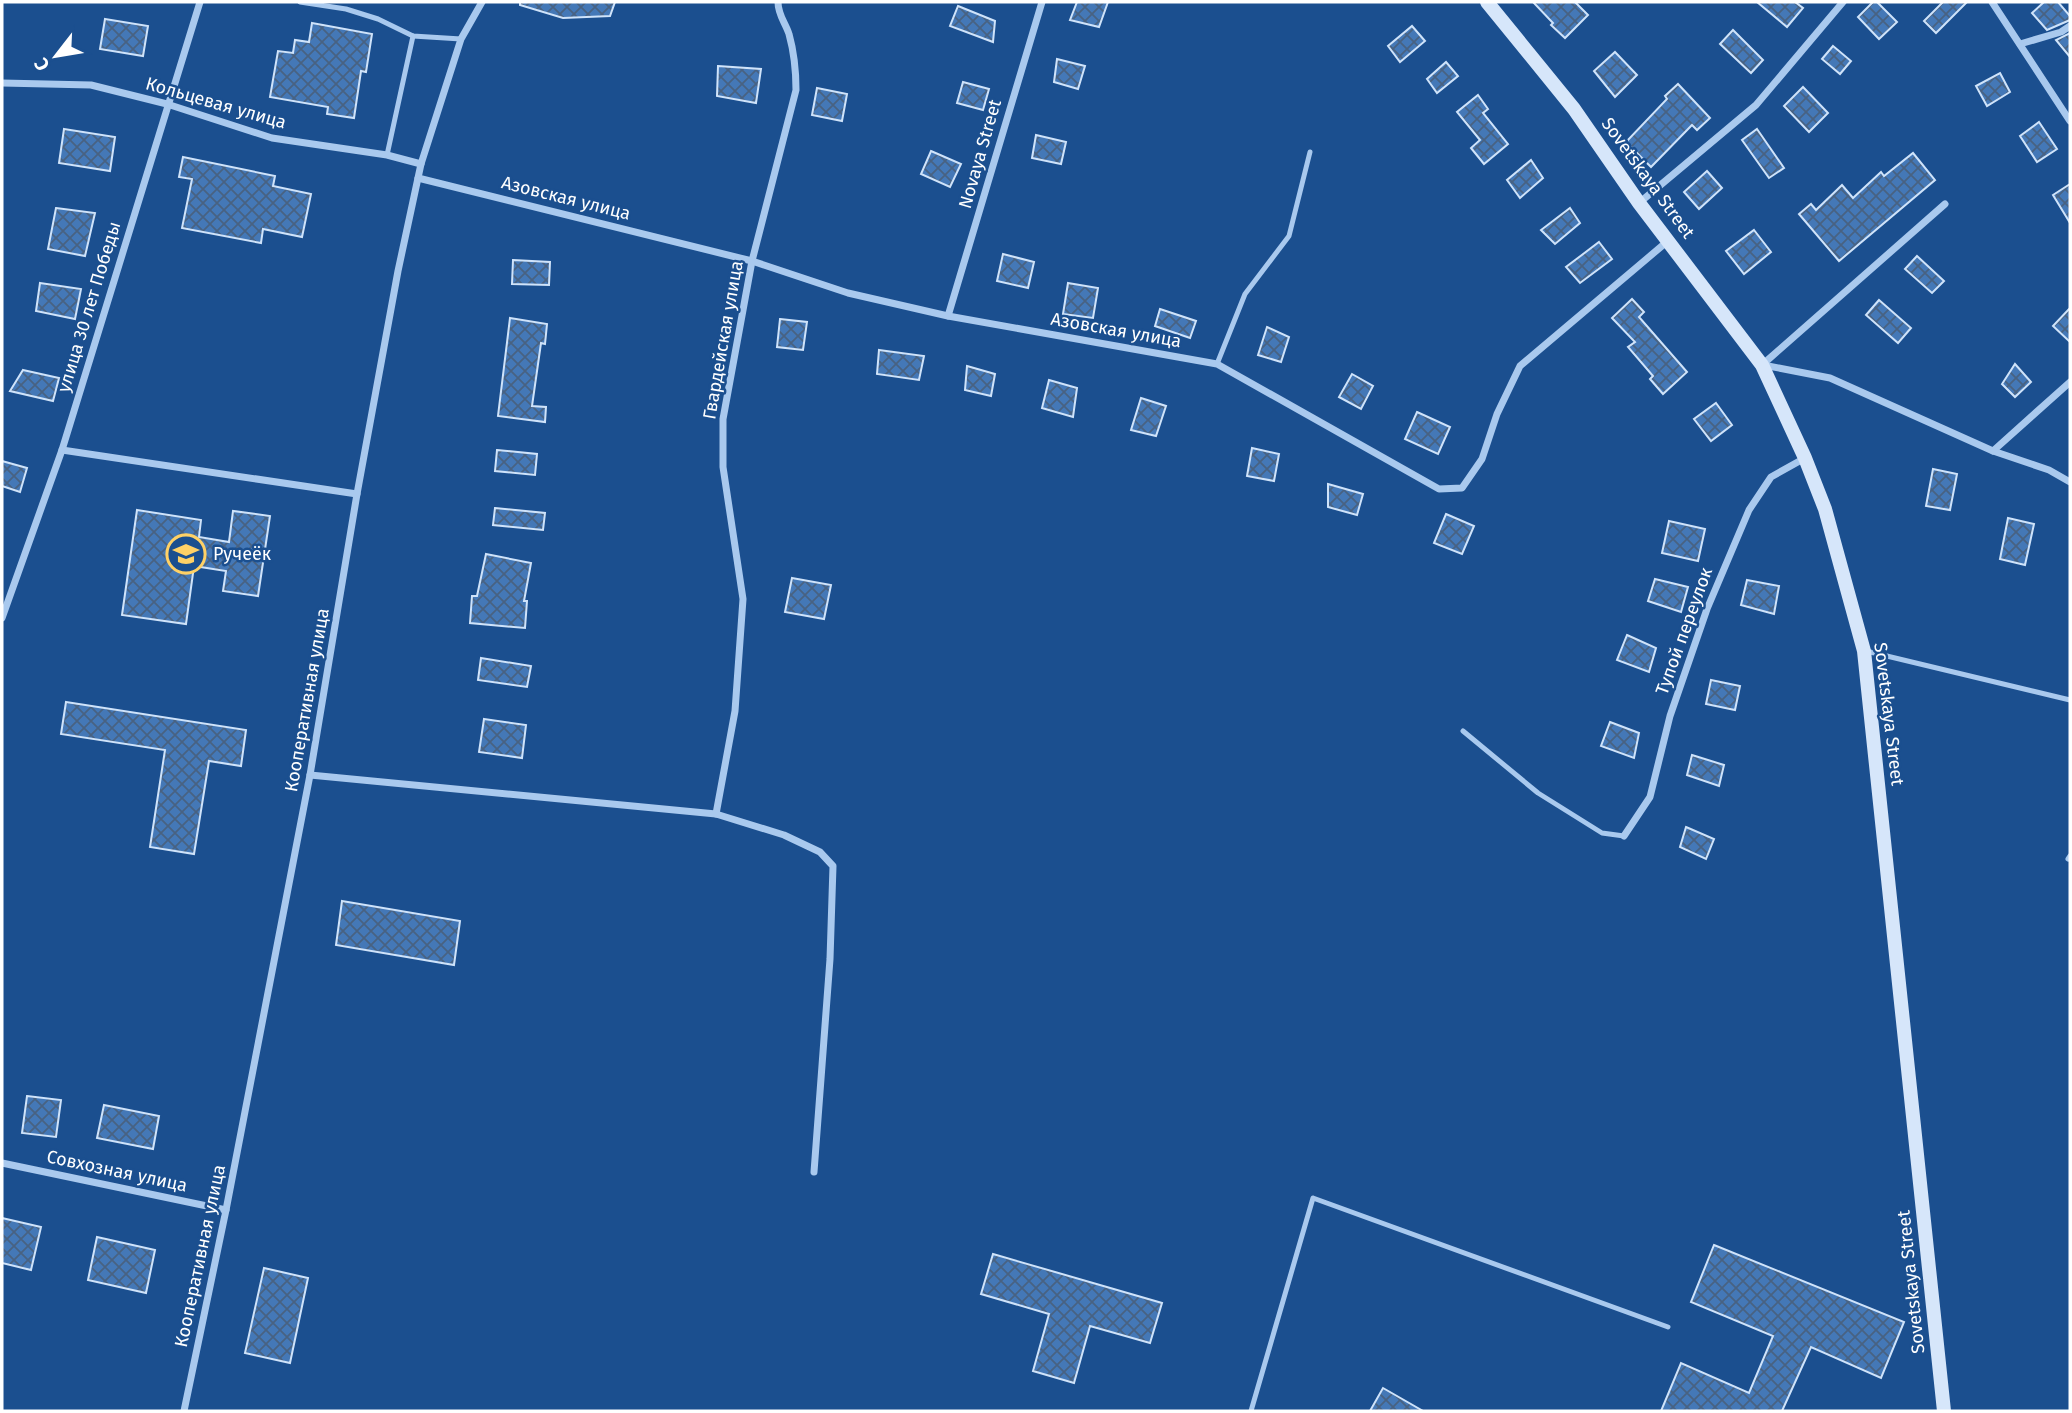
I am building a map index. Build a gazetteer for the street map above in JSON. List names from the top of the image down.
{
  "streets": {
    "street": [
      "Кольцевая улица",
      "Novaya Street",
      "Sovetskaya Street",
      "Азовская улица",
      "улица 30 лет Победы",
      "Гвардейская улица",
      "Тупой переулок",
      "Кооперативная улица",
      "Совхозная улица"
    ]
  },
  "crossings": [
    ["Кольцевая улица", "улица 30 лет Победы"],
    ["Кольцевая улица", "Кооперативная улица"],
    ["Novaya Street", "Азовская улица"],
    ["Sovetskaya Street", "Азовская улица"],
    ["Sovetskaya Street", "Тупой переулок"],
    ["Азовская улица", "Гвардейская улица"],
    ["Азовская улица", "Кооперативная улица"],
    ["Кооперативная улица", "Совхозная улица"]
  ],
  "places": {
    "school or university": ["Ручеёк"]
  },
  "north": "bottom left"
}
